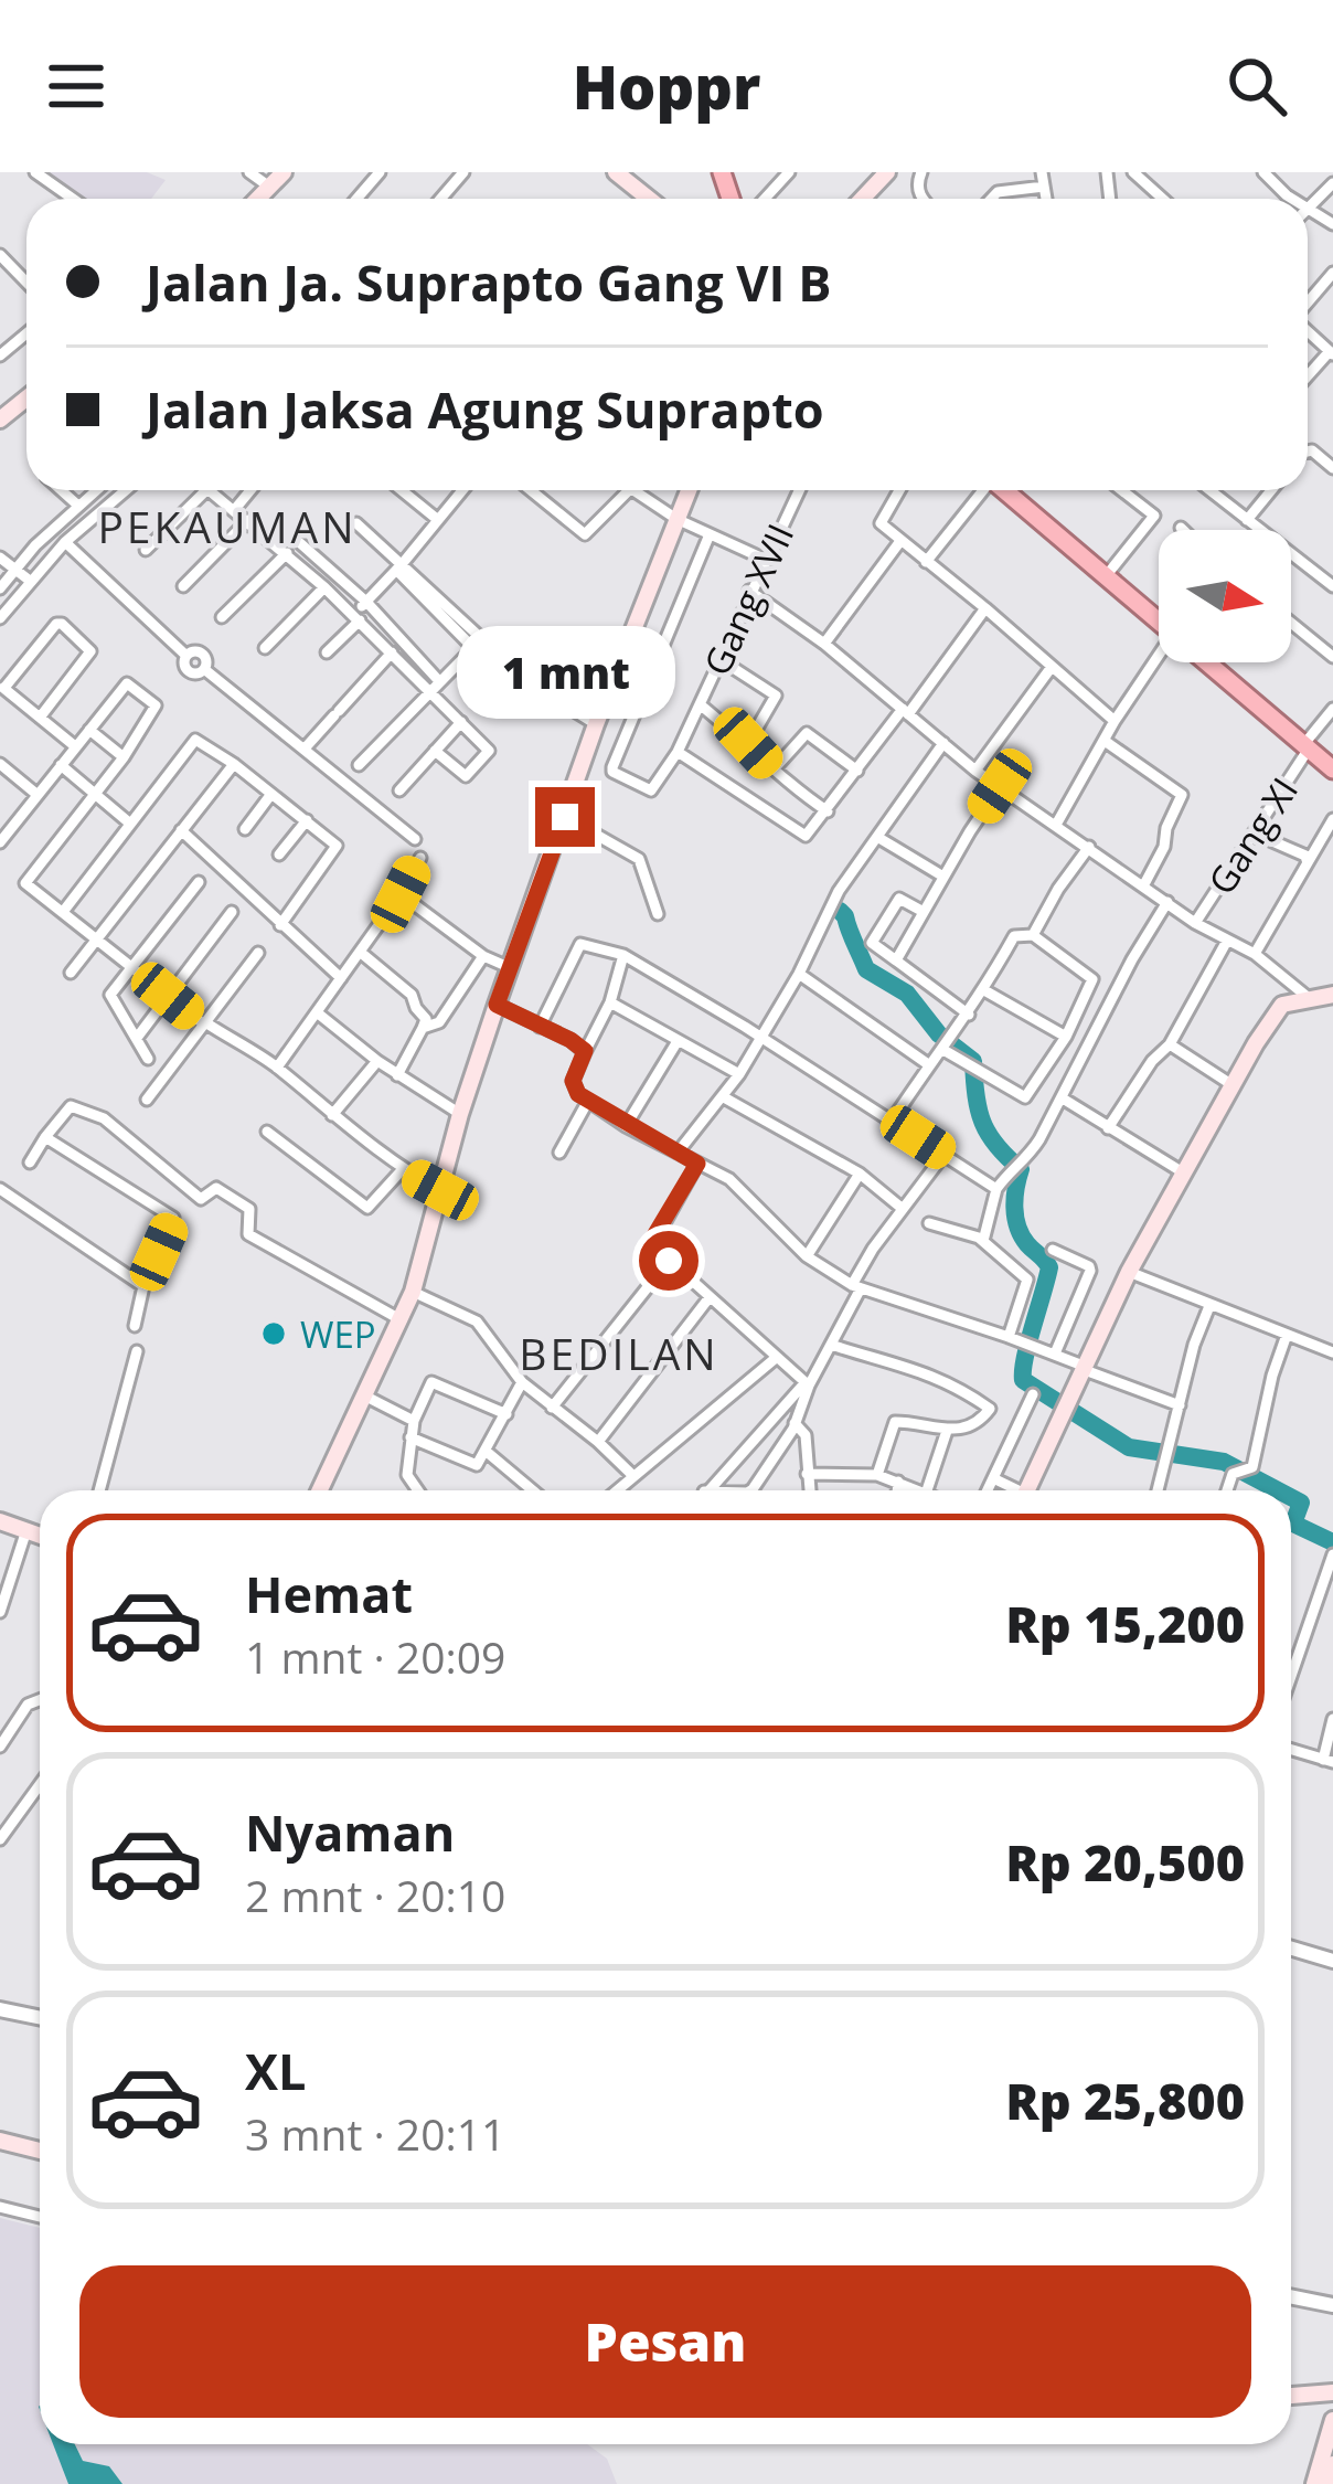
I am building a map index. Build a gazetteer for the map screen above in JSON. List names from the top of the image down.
{
  "streets": {
    "street": ["Gang XVII", "Gang XI"]
  },
  "districts": ["PEKAUMAN", "BEDILAN"],
  "places": ["WEP"],
  "north": "right",
  "page": {
    "header": "Hoppr",
    "banner": ["Jalan Ja. Suprapto Gang VI B", "Jalan Jaksa Agung Suprapto"],
    "bubble": "1 mnt",
    "list": [
      {
        "name": "Hemat",
        "note": "1 mnt · 20:09",
        "value": "Rp 15,200"
      },
      {
        "name": "Nyaman",
        "note": "2 mnt · 20:10",
        "value": "Rp 20,500"
      },
      {
        "name": "XL",
        "note": "3 mnt · 20:11",
        "value": "Rp 25,800"
      }
    ],
    "buttons": "Pesan"
  }
}
